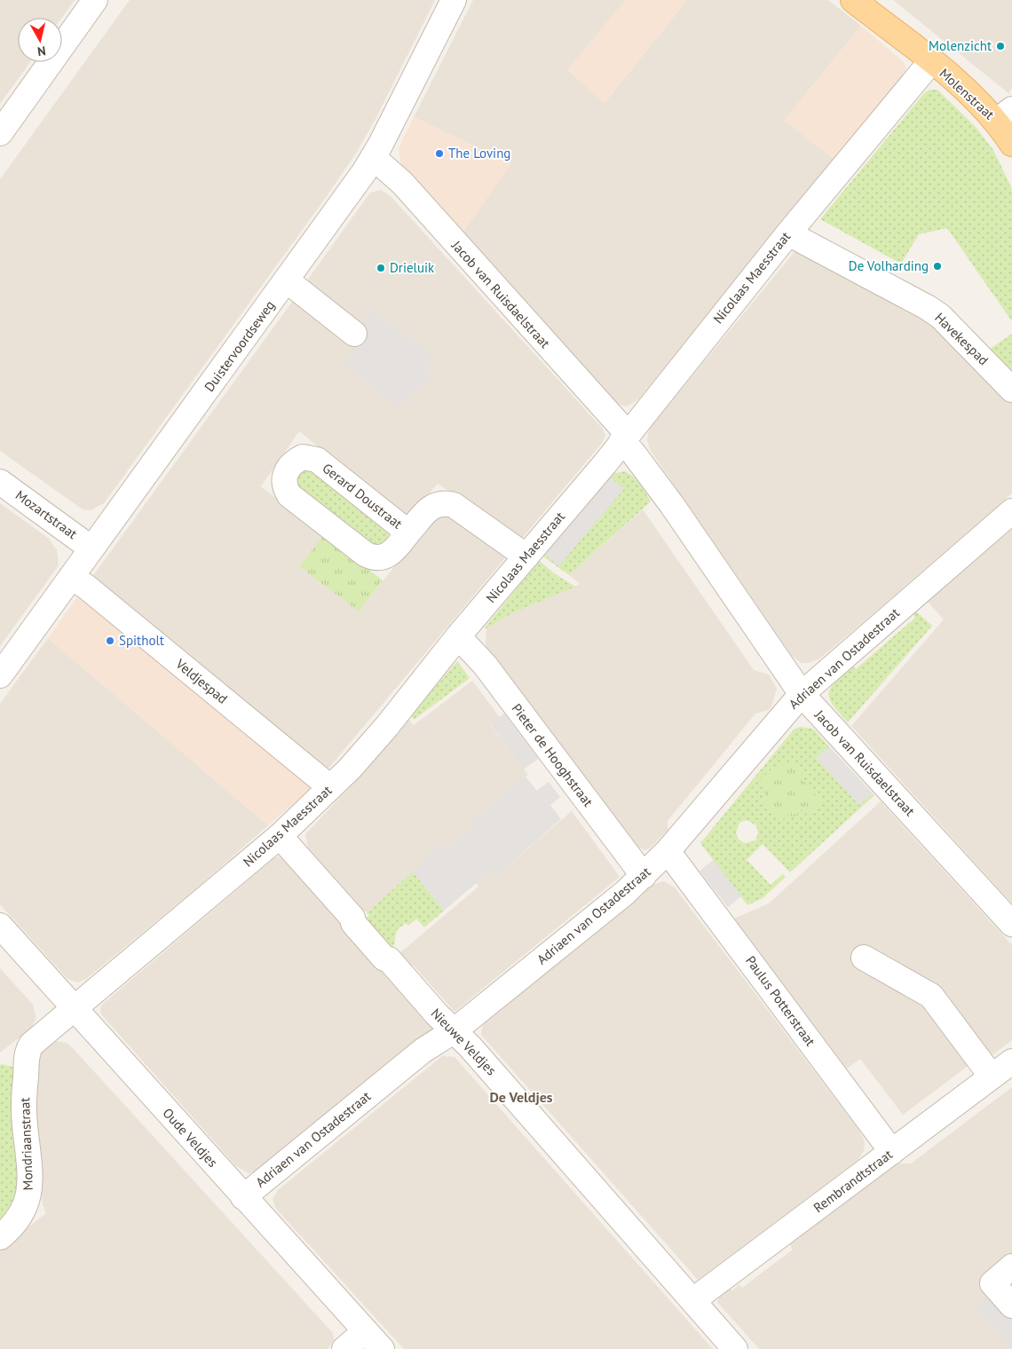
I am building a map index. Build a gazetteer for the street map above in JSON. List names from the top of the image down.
{
  "streets": {
    "main road": ["Molenstraat"],
    "street": [
      "Nicolaas Maesstraat",
      "Jacob van Ruisdaelstraat",
      "Havekespad",
      "Duistervoordseweg",
      "Gerard Doustraat",
      "Mozartstraat",
      "Adriaen van Ostadestraat",
      "Veldjespad",
      "Pieter de Hooghstraat",
      "Paulus Potterstraat",
      "Nieuwe Veldjes",
      "Oude Veldjes",
      "Mondriaanstraat",
      "Rembrandtstraat"
    ]
  },
  "crossings": [
    ["Molenstraat", "Nicolaas Maesstraat"],
    ["Nicolaas Maesstraat", "Jacob van Ruisdaelstraat"],
    ["Nicolaas Maesstraat", "Havekespad"],
    ["Nicolaas Maesstraat", "Gerard Doustraat"],
    ["Nicolaas Maesstraat", "Veldjespad"],
    ["Nicolaas Maesstraat", "Pieter de Hooghstraat"],
    ["Nicolaas Maesstraat", "Nieuwe Veldjes"],
    ["Nicolaas Maesstraat", "Oude Veldjes"],
    ["Nicolaas Maesstraat", "Mondriaanstraat"],
    ["Jacob van Ruisdaelstraat", "Duistervoordseweg"],
    ["Jacob van Ruisdaelstraat", "Adriaen van Ostadestraat"],
    ["Duistervoordseweg", "Mozartstraat"],
    ["Duistervoordseweg", "Veldjespad"],
    ["Adriaen van Ostadestraat", "Pieter de Hooghstraat"],
    ["Adriaen van Ostadestraat", "Paulus Potterstraat"],
    ["Adriaen van Ostadestraat", "Nieuwe Veldjes"],
    ["Adriaen van Ostadestraat", "Oude Veldjes"],
    ["Paulus Potterstraat", "Rembrandtstraat"],
    ["Nieuwe Veldjes", "Rembrandtstraat"],
    ["Oude Veldjes", "Mondriaanstraat"]
  ],
  "districts": ["De Veldjes"],
  "places": [
    "Molenzicht",
    "The Loving",
    "De Volharding",
    "Drieluik",
    "Spitholt"
  ],
  "north": "bottom"
}
